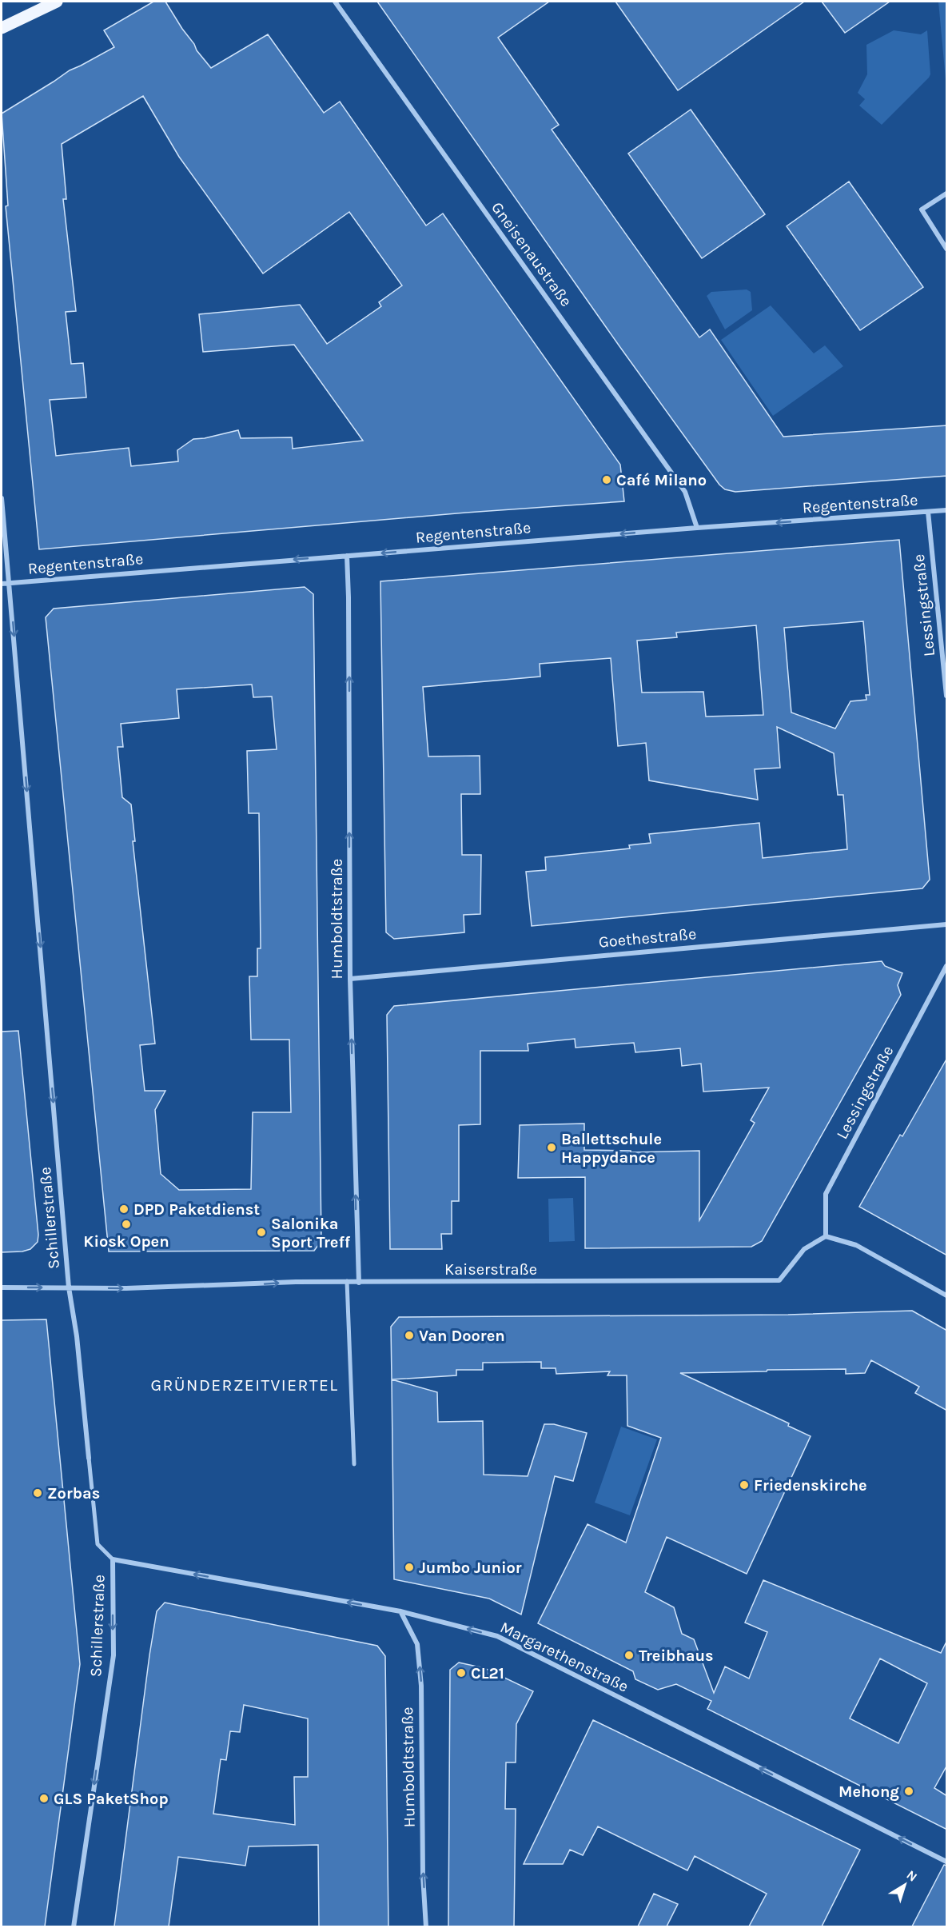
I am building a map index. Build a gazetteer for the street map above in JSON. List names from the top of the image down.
{
  "streets": {
    "street": [
      "Gneisenaustraße",
      "Regentenstraße",
      "Lessingstraße",
      "Humboldtstraße",
      "Goethestraße",
      "Schillerstraße",
      "Kaiserstraße",
      "Margarethenstraße"
    ]
  },
  "crossings": [
    ["Gneisenaustraße", "Regentenstraße"],
    ["Regentenstraße", "Lessingstraße"],
    ["Regentenstraße", "Humboldtstraße"],
    ["Regentenstraße", "Schillerstraße"],
    ["Lessingstraße", "Kaiserstraße"],
    ["Humboldtstraße", "Goethestraße"],
    ["Humboldtstraße", "Kaiserstraße"],
    ["Humboldtstraße", "Margarethenstraße"],
    ["Schillerstraße", "Kaiserstraße"],
    ["Schillerstraße", "Margarethenstraße"]
  ],
  "one_way": [
    "Regentenstraße",
    "Humboldtstraße",
    "Schillerstraße",
    "Kaiserstraße",
    "Margarethenstraße"
  ],
  "districts": ["GRÜNDERZEITVIERTEL"],
  "places": [
    "Café Milano",
    "Ballettschule Happydance",
    "DPD Paketdienst",
    "Kiosk Open",
    "Salonika Sport Treff",
    "Van Dooren",
    "Friedenskirche",
    "Zorbas",
    "Jumbo Junior",
    "Treibhaus",
    "CL21",
    "Mehong",
    "GLS PaketShop"
  ],
  "north": "top right"
}
